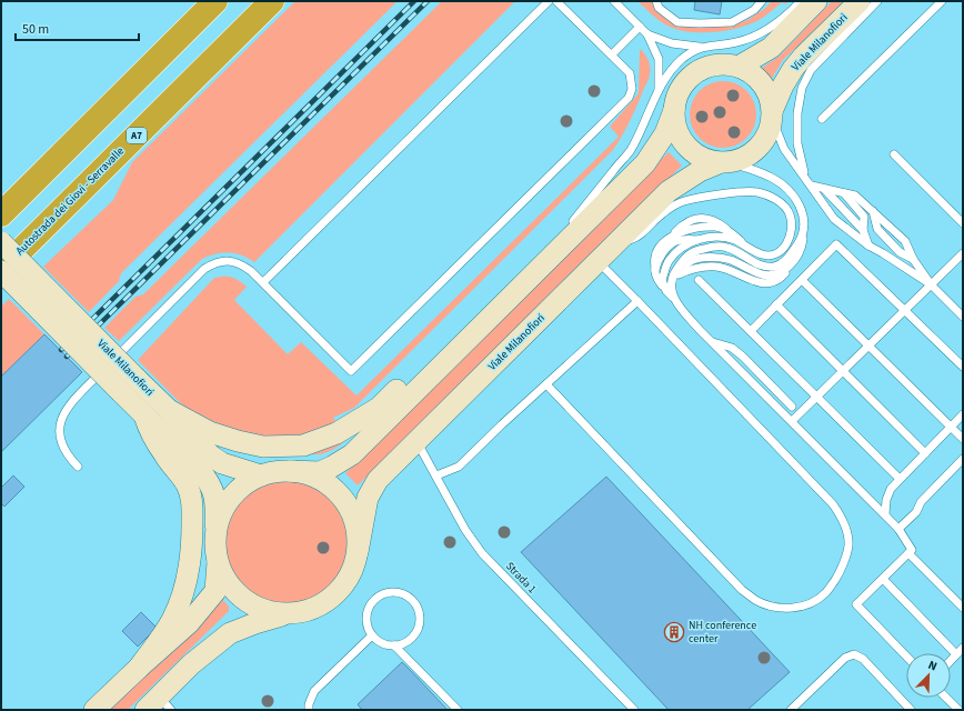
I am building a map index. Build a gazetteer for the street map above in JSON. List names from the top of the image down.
{
  "streets": {
    "highway": ["A7", "Autostrada dei Giovi - Serravalle"],
    "main road": ["Viale Milanofiori"],
    "lane": ["Strada 1"]
  },
  "crossings": [
    ["Viale Milanofiori", "Autostrada dei Giovi - Serravalle"],
    ["Viale Milanofiori", "Strada 1"]
  ],
  "places": {
    "building": ["NH conference center"]
  },
  "scale_bar": "50 m",
  "north": "top right"
}
